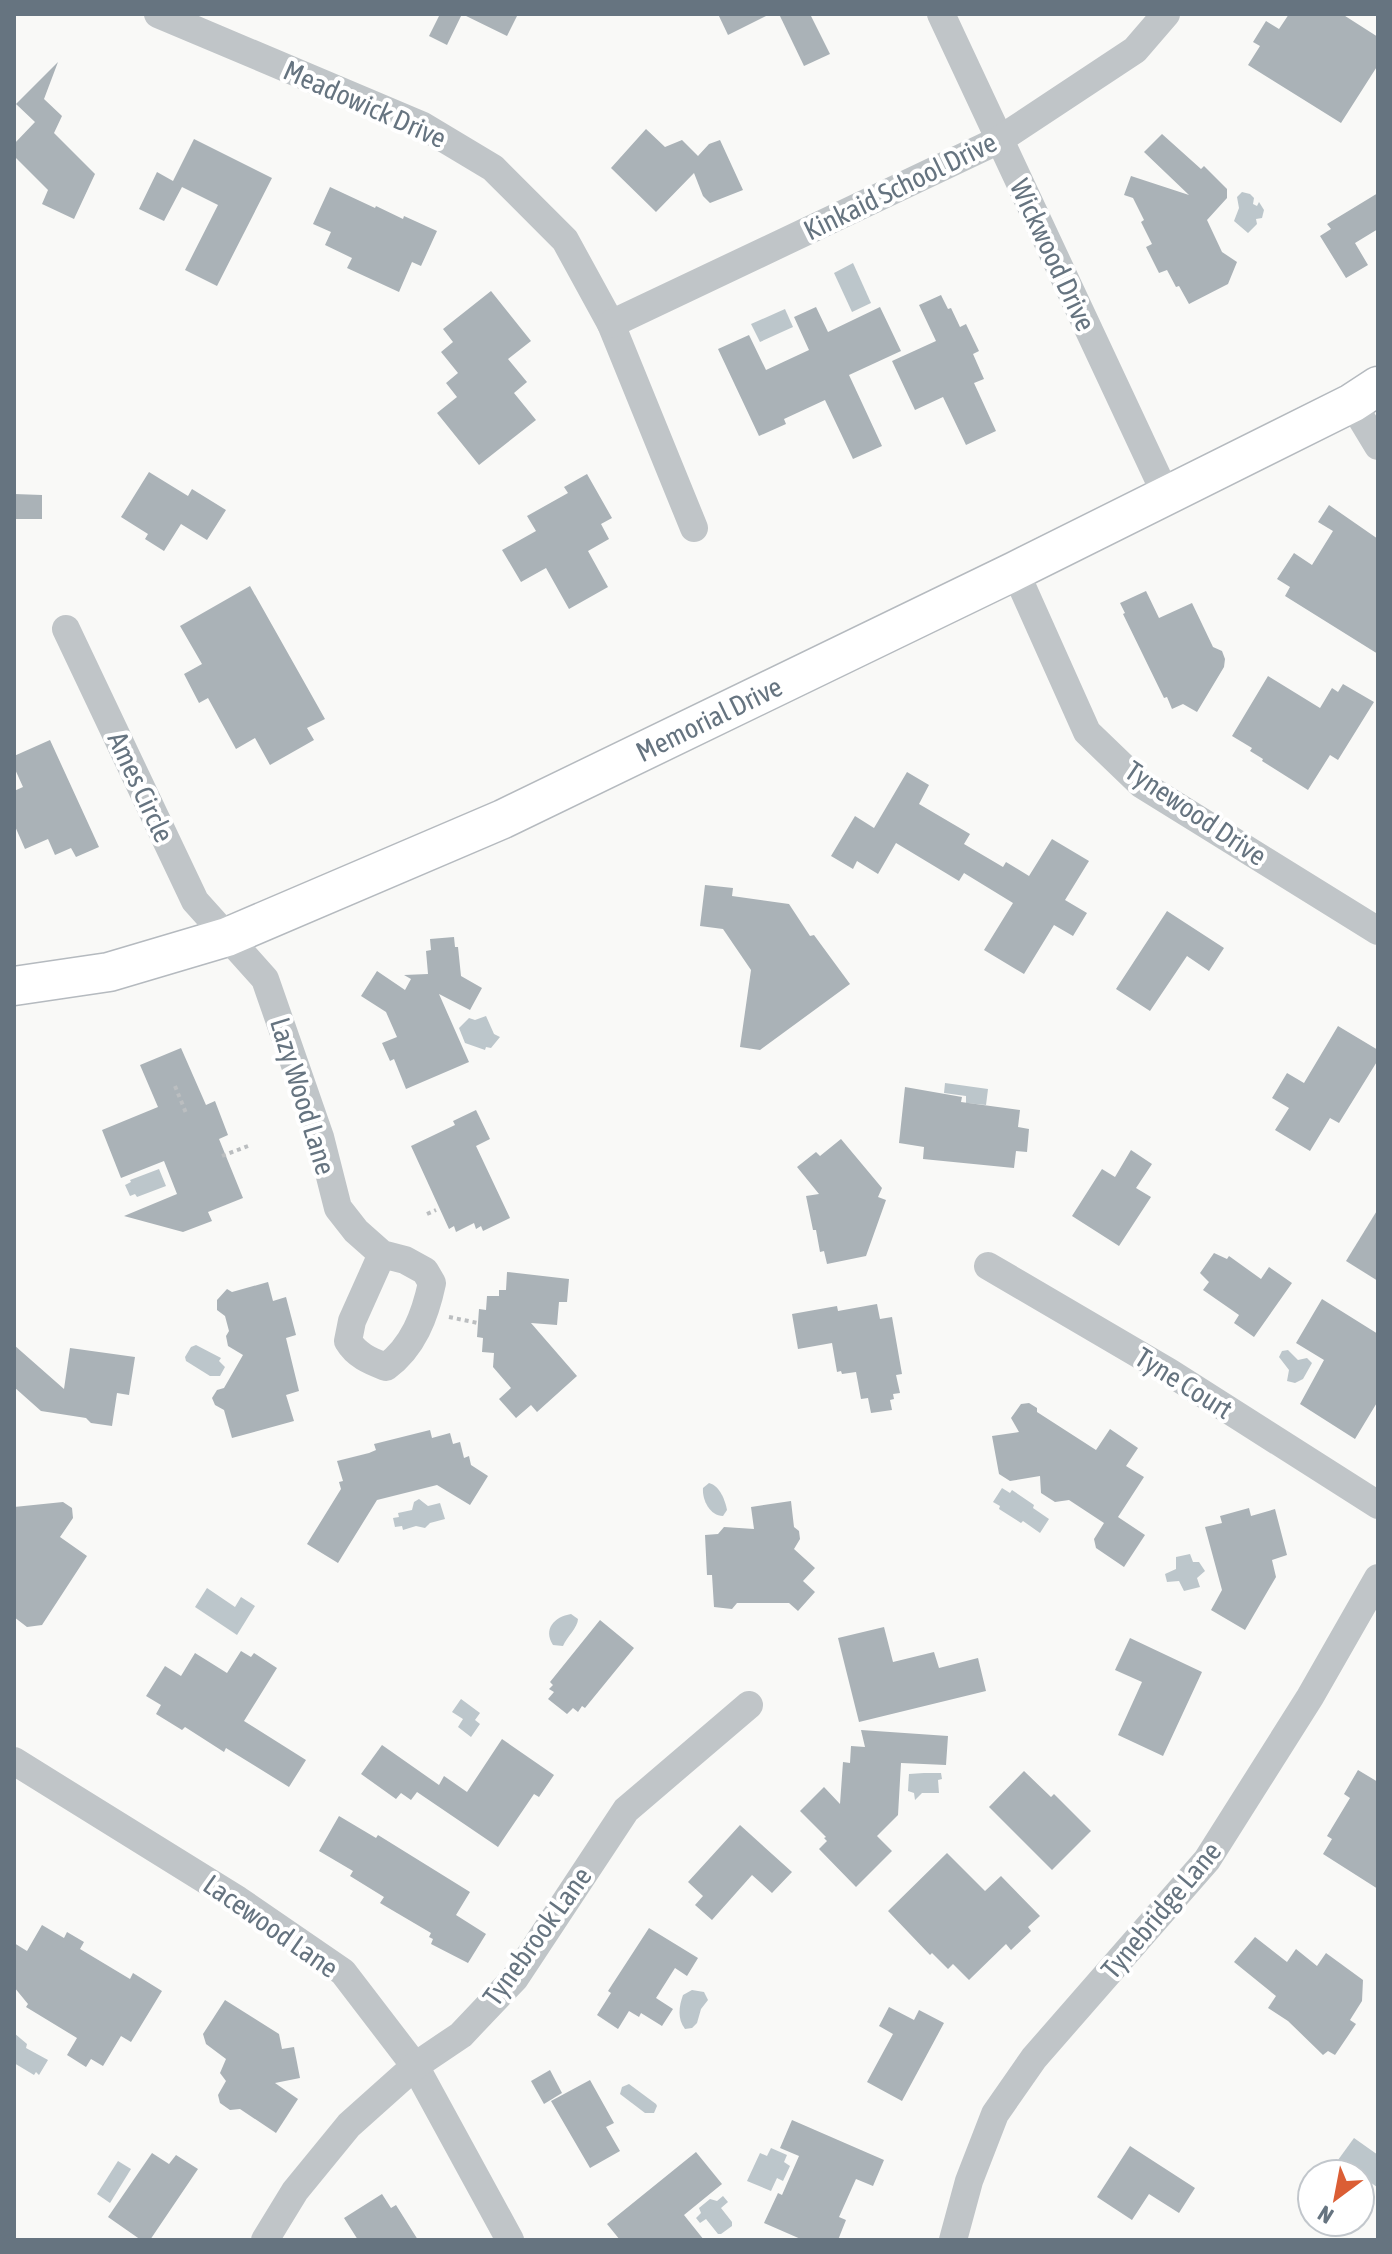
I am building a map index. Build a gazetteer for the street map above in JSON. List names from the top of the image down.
{
  "streets": {
    "street": [
      "Meadowick Drive",
      "Kinkaid School Drive",
      "Wickwood Drive",
      "Memorial Drive",
      "Ames Circle",
      "Tynewood Drive",
      "Lazy Wood Lane",
      "Tyne Court",
      "Tynebridge Lane",
      "Lacewood Lane",
      "Tynebrook Lane"
    ]
  },
  "crossings": [
    ["Meadowick Drive", "Kinkaid School Drive"],
    ["Kinkaid School Drive", "Wickwood Drive"],
    ["Wickwood Drive", "Memorial Drive"],
    ["Memorial Drive", "Ames Circle"],
    ["Memorial Drive", "Tynewood Drive"],
    ["Memorial Drive", "Lazy Wood Lane"],
    ["Ames Circle", "Lazy Wood Lane"],
    ["Lacewood Lane", "Tynebrook Lane"]
  ],
  "north": "bottom left"
}
